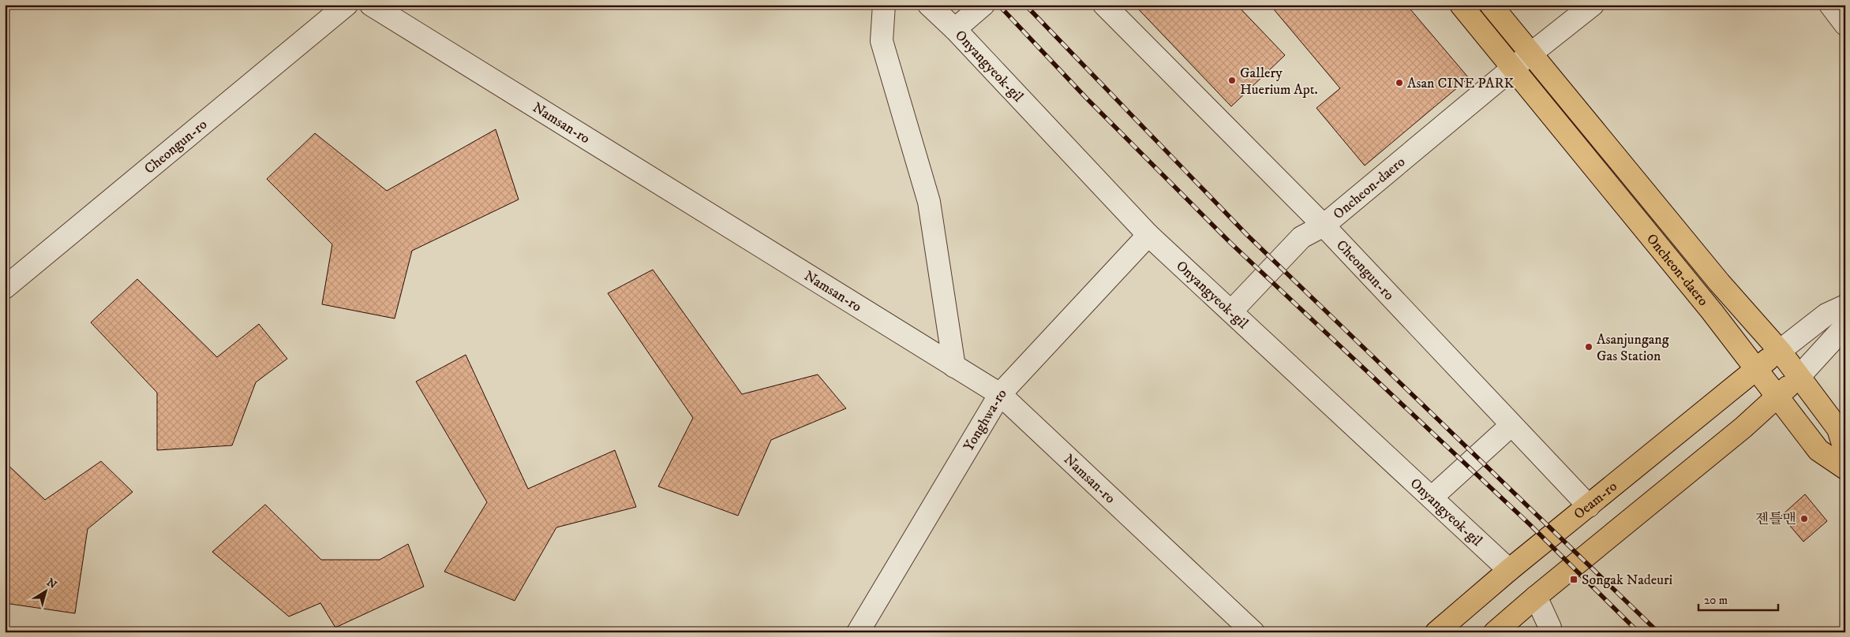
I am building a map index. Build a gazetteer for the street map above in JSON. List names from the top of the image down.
{
  "streets": {
    "main road": ["Oncheon-daero", "Oeam-ro"],
    "street": [
      "Onyangyeok-gil",
      "Namsan-ro",
      "Cheongun-ro",
      "Yonghwa-ro"
    ]
  },
  "crossings": [
    ["Onyangyeok-gil", "Oncheon-daero"],
    ["Onyangyeok-gil", "Yonghwa-ro"],
    ["Onyangyeok-gil", "Oeam-ro"],
    ["Namsan-ro", "Yonghwa-ro"],
    ["Cheongun-ro", "Oncheon-daero"],
    ["Cheongun-ro", "Oeam-ro"],
    ["Oncheon-daero", "Oeam-ro"]
  ],
  "places": {
    "other": [
      "Gallery Huerium Apt.",
      "Asan CINE PARK",
      "Asanjungang Gas Station",
      "젠틀맨"
    ],
    "transit": ["Songak Nadeuri"]
  },
  "scale_bar": "20 m",
  "north": "top right"
}
